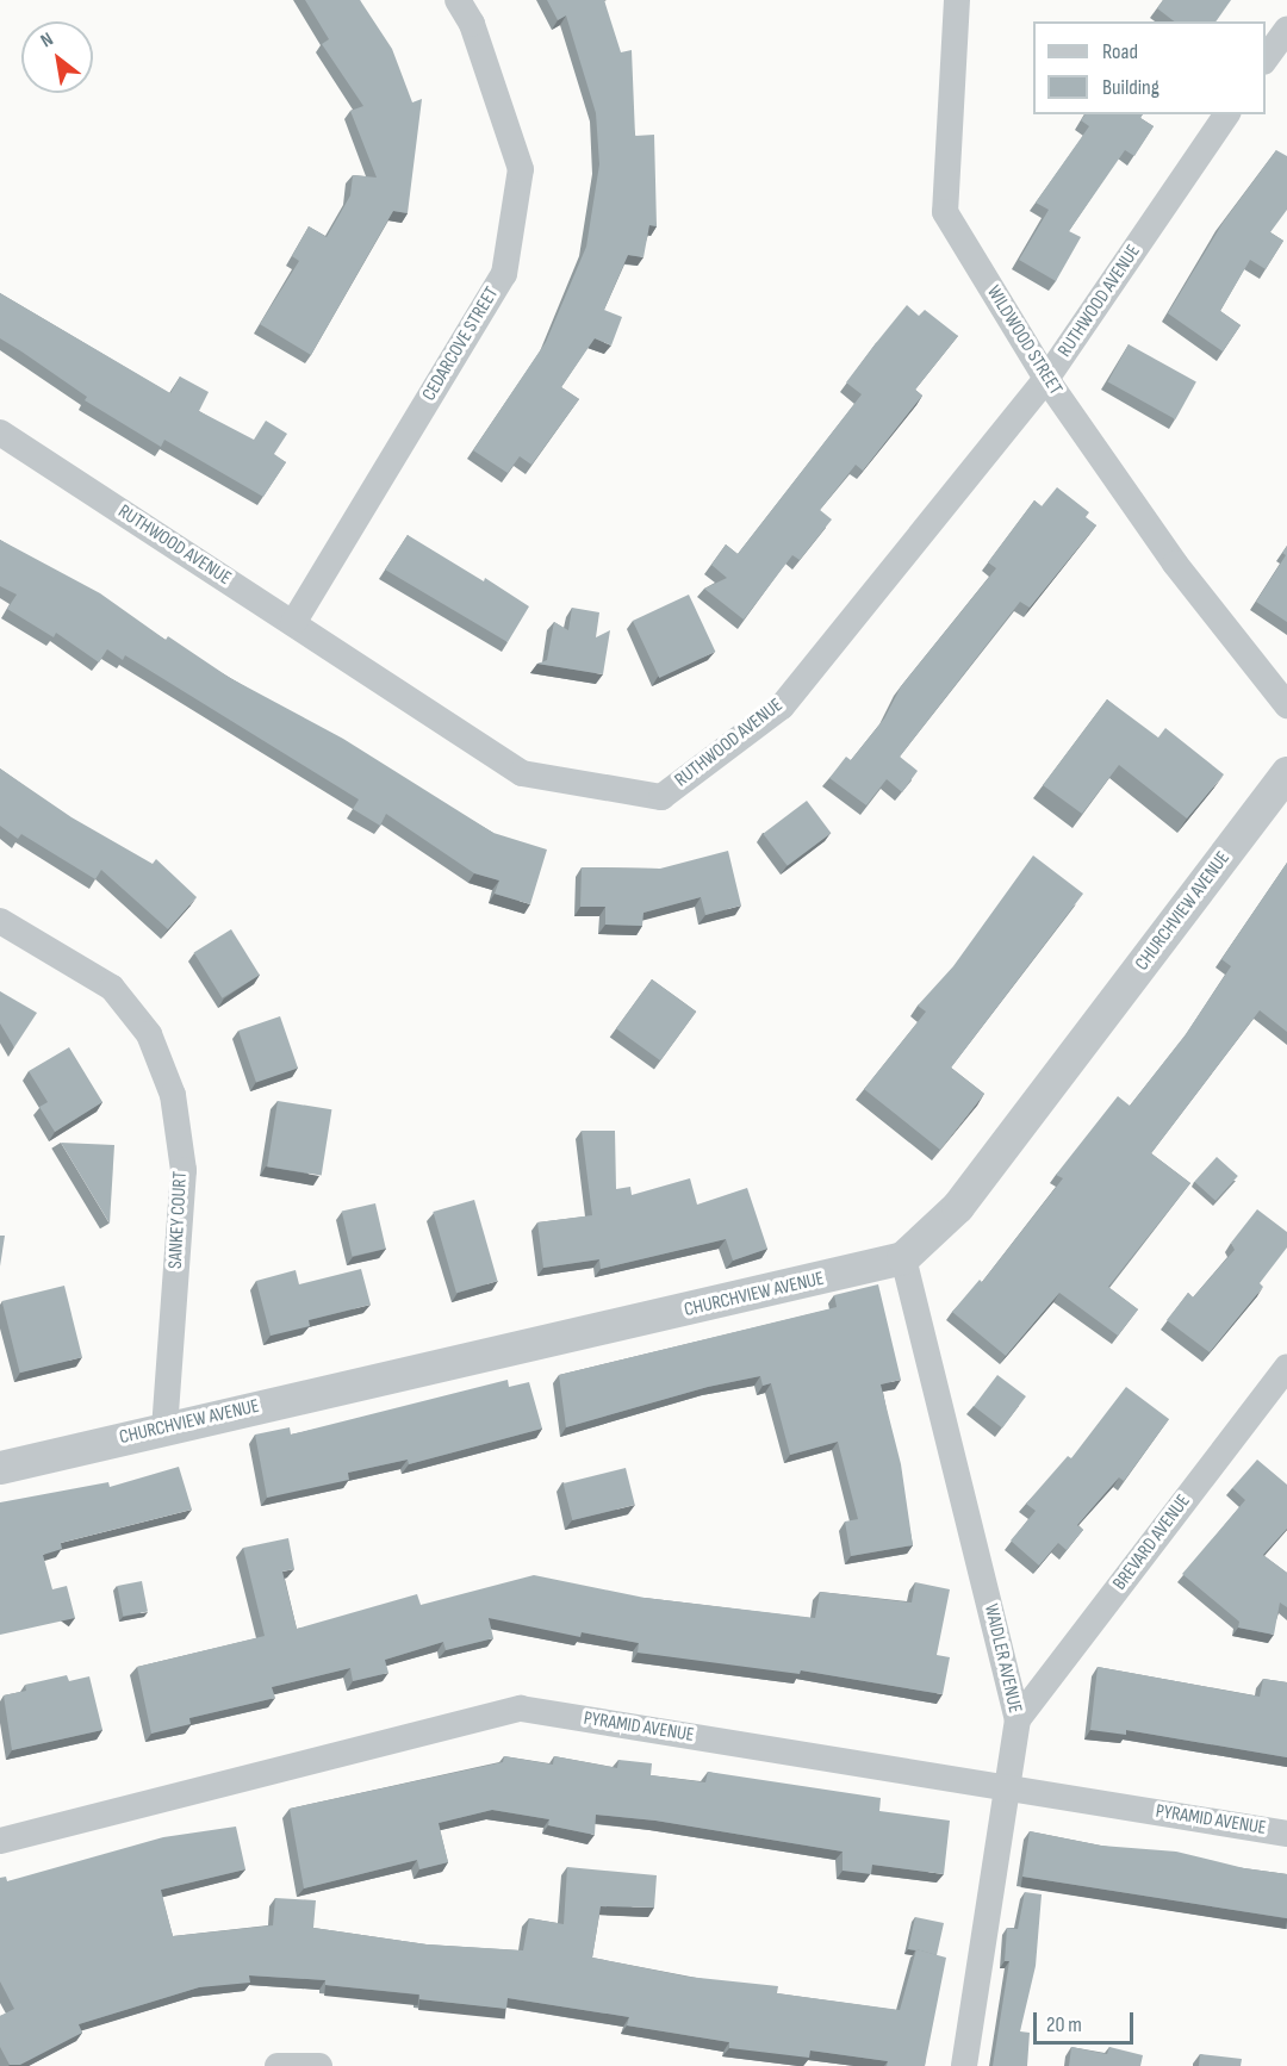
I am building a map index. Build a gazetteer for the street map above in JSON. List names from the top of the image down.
{
  "streets": {
    "street": [
      "RUTHWOOD AVENUE",
      "WILDWOOD STREET",
      "CEDARCOVE STREET",
      "CHURCHVIEW AVENUE",
      "SANKEY COURT",
      "BREVARD AVENUE",
      "WAIDLER AVENUE",
      "PYRAMID AVENUE"
    ]
  },
  "crossings": [
    ["RUTHWOOD AVENUE", "WILDWOOD STREET"],
    ["RUTHWOOD AVENUE", "CEDARCOVE STREET"],
    ["CHURCHVIEW AVENUE", "SANKEY COURT"],
    ["CHURCHVIEW AVENUE", "WAIDLER AVENUE"],
    ["BREVARD AVENUE", "WAIDLER AVENUE"],
    ["WAIDLER AVENUE", "PYRAMID AVENUE"]
  ],
  "legend": ["Road", "Building"],
  "scale_bar": "20 m",
  "north": "top left"
}
